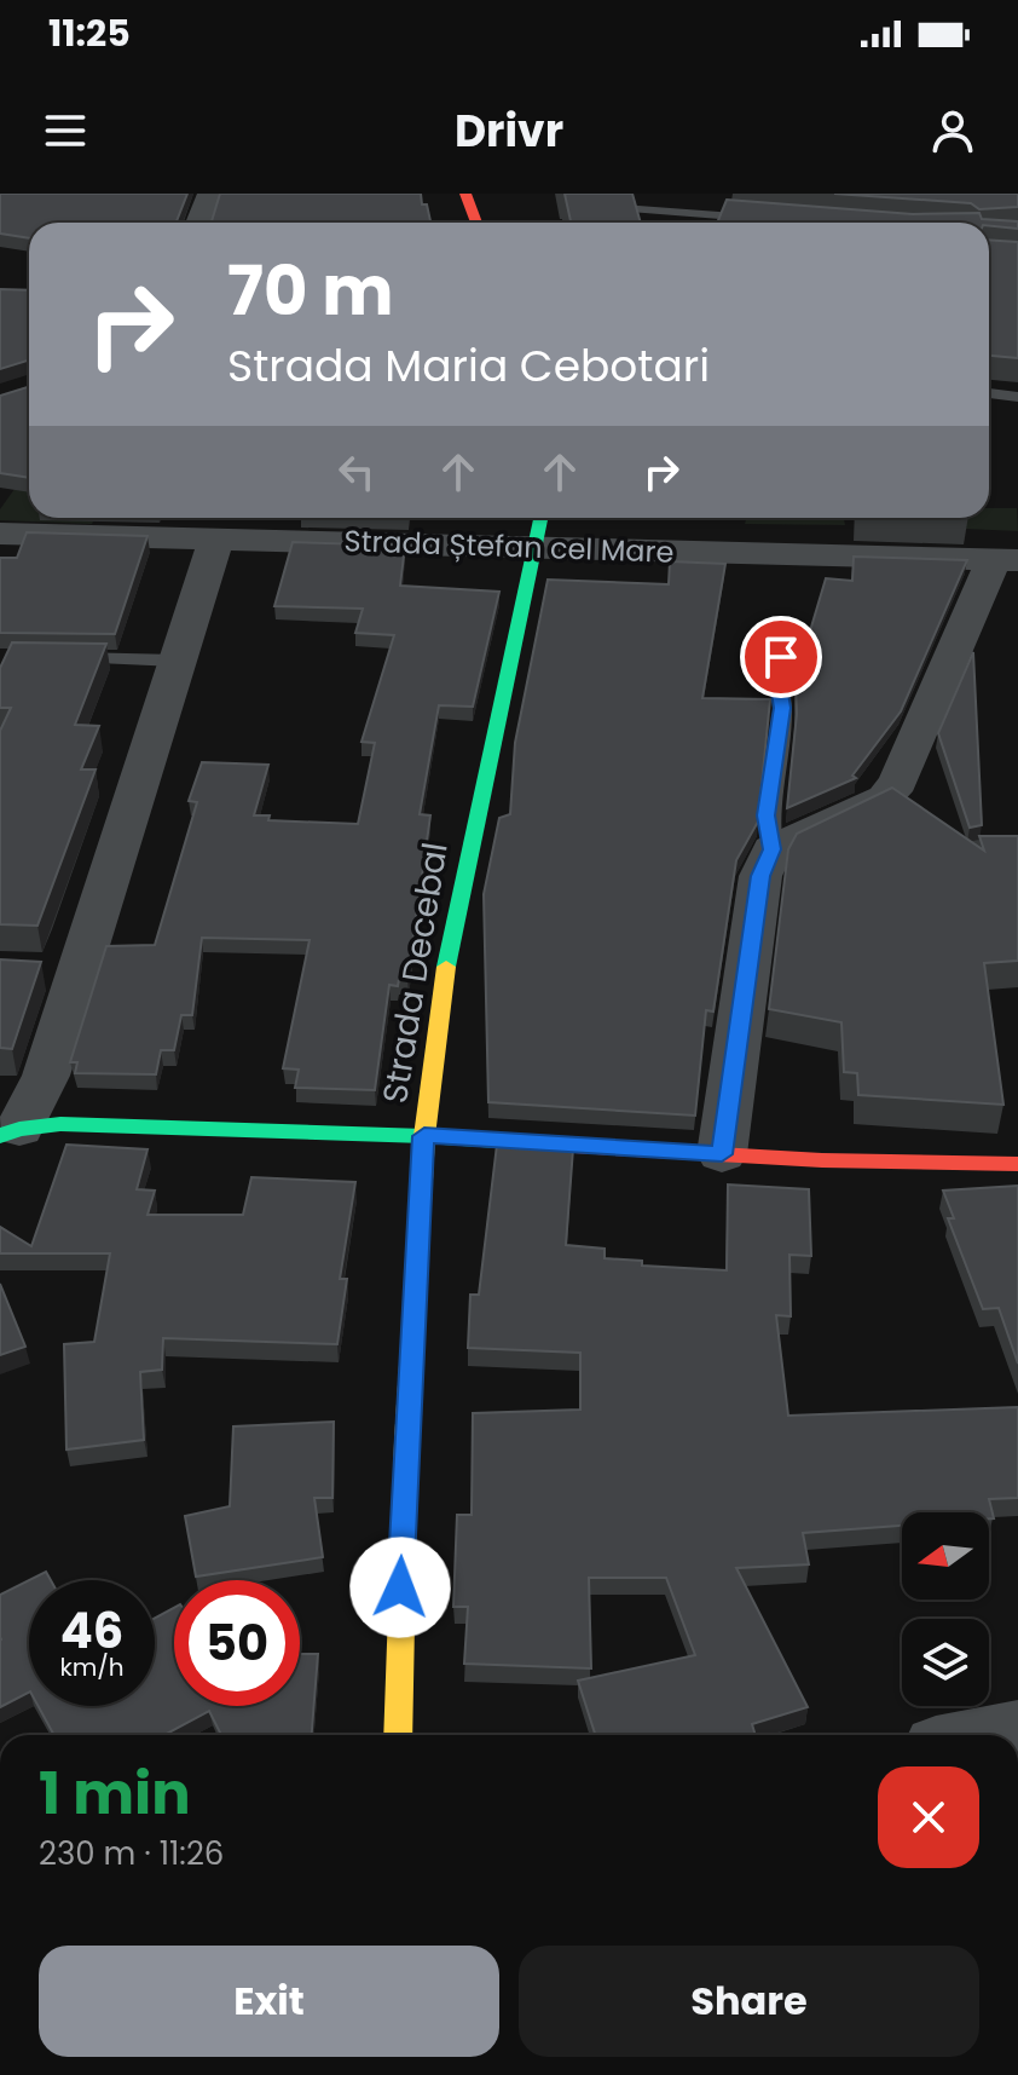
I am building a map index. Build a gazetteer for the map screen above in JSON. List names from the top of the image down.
{
  "streets": {
    "main road": ["Strada Decebal"],
    "street": ["Strada Ștefan cel Mare"]
  },
  "crossings": [
    ["Strada Ștefan cel Mare", "Strada Decebal"]
  ],
  "north": "left",
  "page": {
    "status": "11:25",
    "header": "Drivr",
    "turn": ["70 m", "Strada Maria Cebotari"],
    "speed": "46 km/h",
    "limit": "50",
    "heading": ["1 min", "230 m · 11:26"],
    "buttons": ["Exit", "Share"]
  }
}
